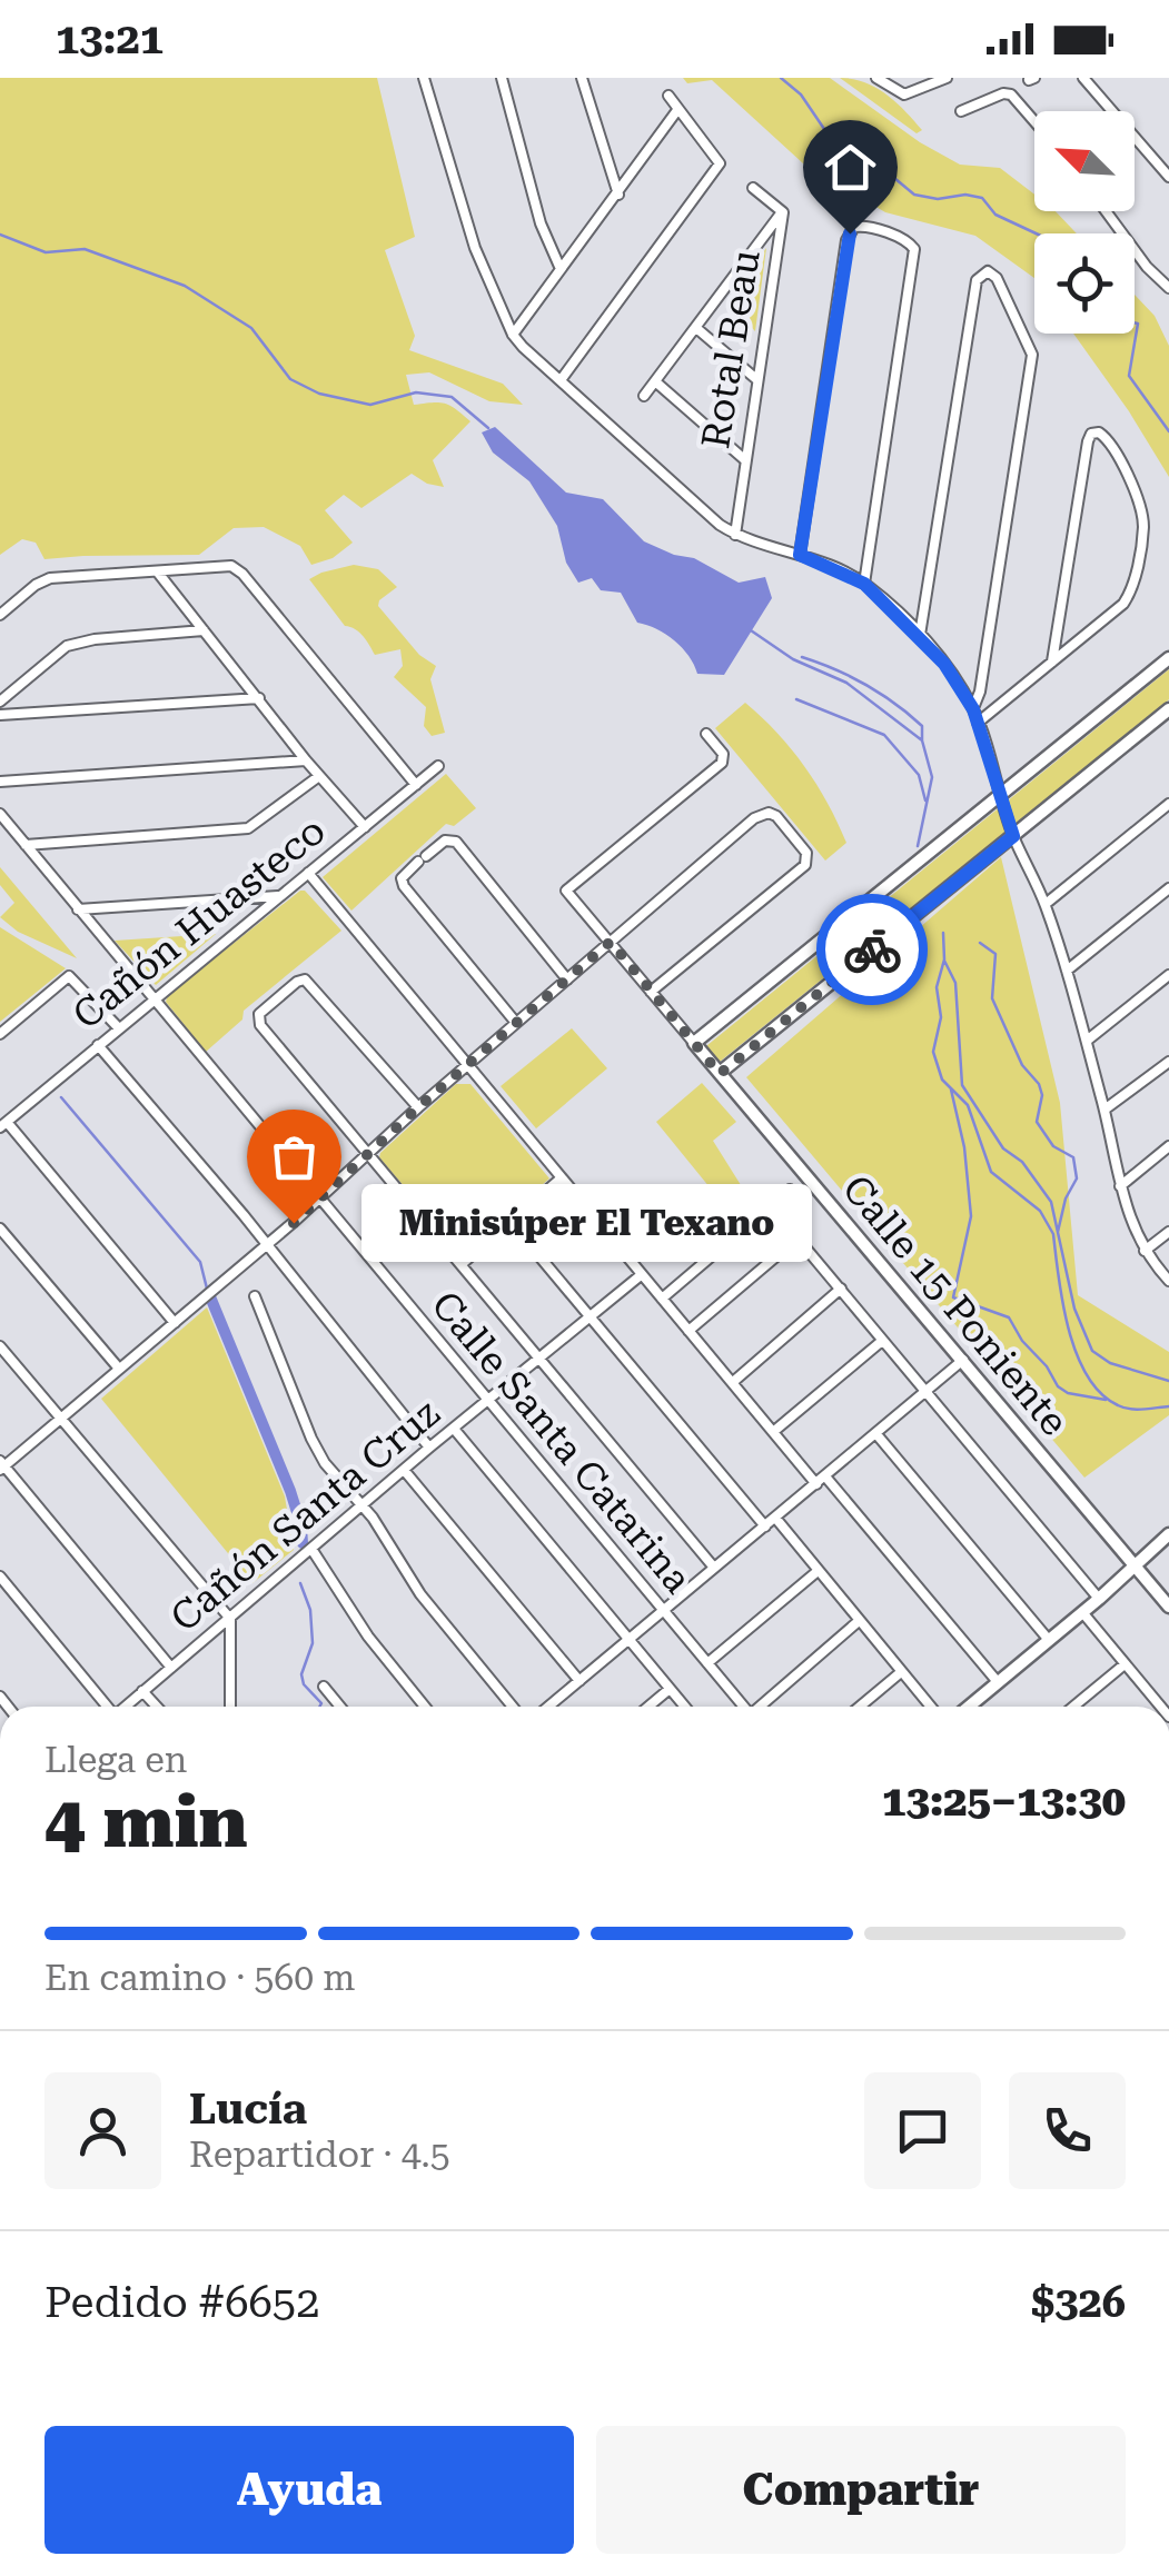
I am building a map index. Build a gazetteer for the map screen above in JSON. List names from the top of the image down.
{
  "streets": {
    "street": [
      "Rotal Beau",
      "Cañón Huasteco",
      "Calle 15 Poniente",
      "Calle Santa Catarina",
      "Cañón Santa Cruz"
    ]
  },
  "crossings": [
    ["Cañón Huasteco", "Calle Santa Catarina"],
    ["Calle Santa Catarina", "Cañón Santa Cruz"]
  ],
  "places": ["Minisúper El Texano"],
  "north": "top left",
  "page": {
    "status": "13:21",
    "bubble": "Minisúper El Texano",
    "heading": ["4 min", "Llega en", "13:25–13:30"],
    "panel": [
      "Lucía",
      "Repartidor · 4.5",
      "Pedido #6652",
      "$326"
    ],
    "bar": "En camino · 560 m",
    "buttons": ["Ayuda", "Compartir"]
  }
}
